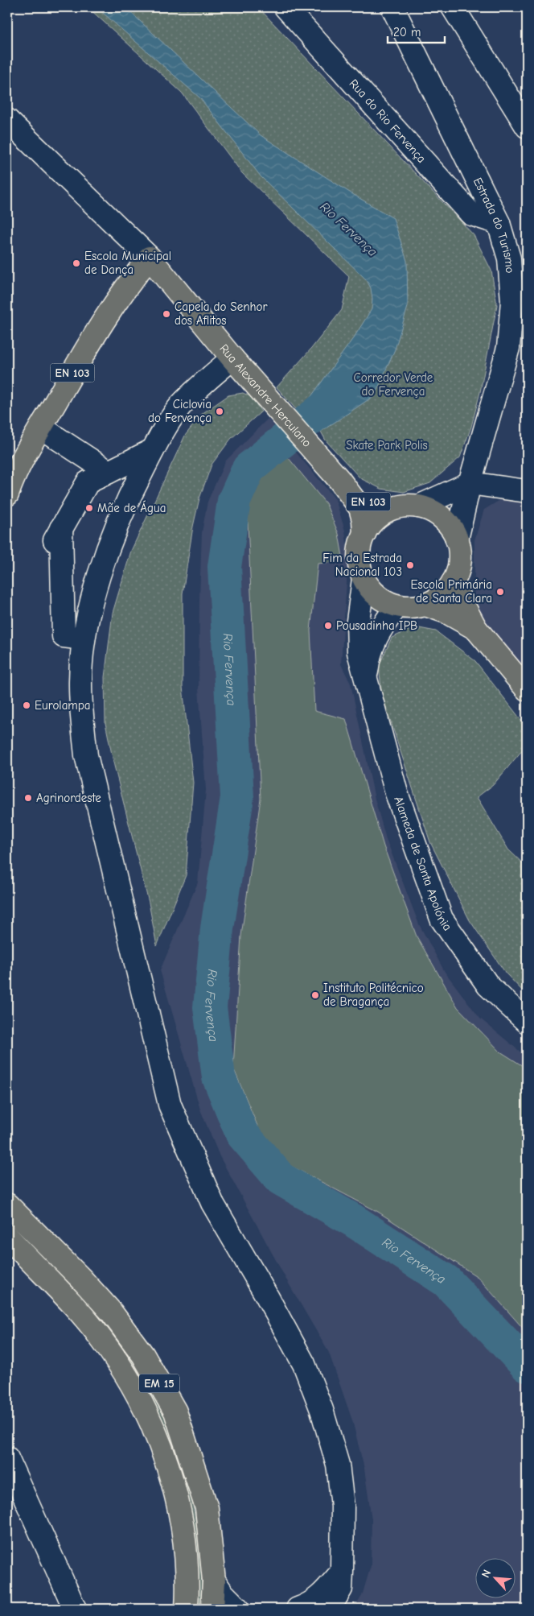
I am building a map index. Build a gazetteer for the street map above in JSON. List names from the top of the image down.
{
  "streets": {
    "main road": ["EN 103", "Rua Alexandre Herculano", "EM 15"],
    "street": ["Rua do Rio Fervença", "Estrada do Turismo", "Alameda de Santa Apolónia"]
  },
  "crossings": [
    ["Rua do Rio Fervença", "Estrada do Turismo"],
    ["Estrada do Turismo", "EN 103"],
    ["Estrada do Turismo", "Rua Alexandre Herculano"],
    ["Estrada do Turismo", "Alameda de Santa Apolónia"],
    ["EN 103", "Rua Alexandre Herculano"],
    ["EN 103", "Alameda de Santa Apolónia"],
    ["Rua Alexandre Herculano", "Alameda de Santa Apolónia"]
  ],
  "water": ["Rio Fervença"],
  "parks": ["Corredor Verde do Fervença", "Skate Park Polis"],
  "places": [
    "Escola Municipal de Dança",
    "Capela do Senhor dos Aflitos",
    "Ciclovia do Fervença",
    "Mãe de Água",
    "Fim da Estrada Nacional 103",
    "Escola Primária de Santa Clara",
    "Pousadinha IPB",
    "Eurolampa",
    "Agrinordeste",
    "Instituto Politécnico de Bragança"
  ],
  "scale_bar": "20 m",
  "north": "top left"
}
